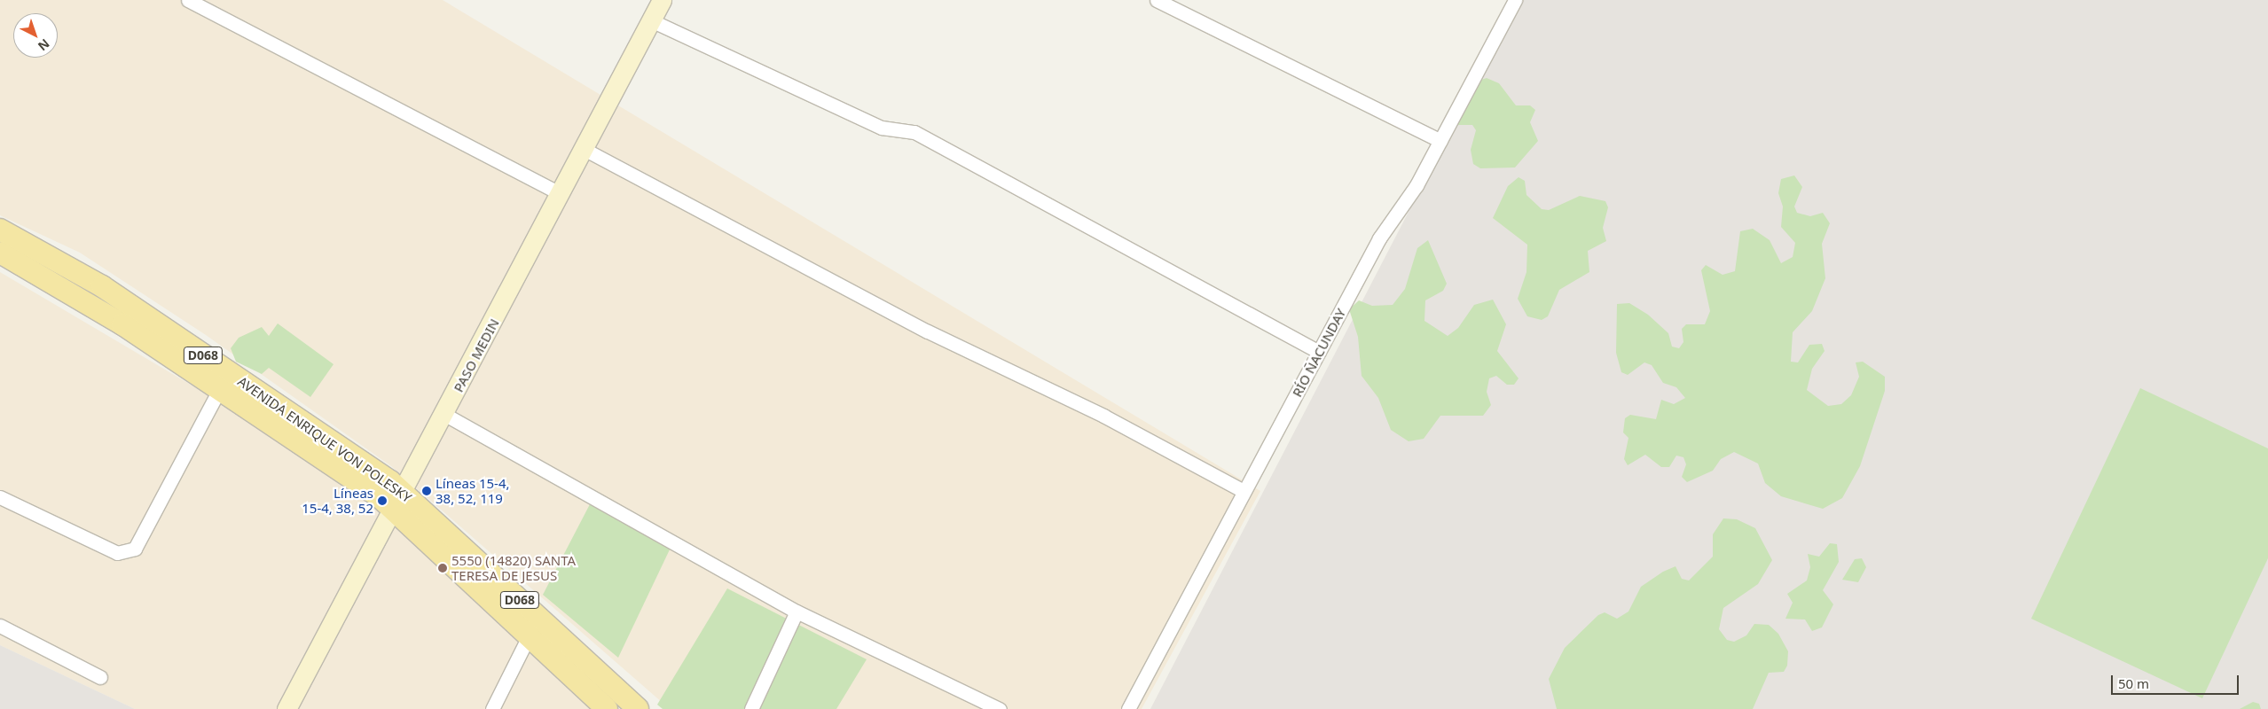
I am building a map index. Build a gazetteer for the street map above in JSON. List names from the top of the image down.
{
  "streets": {
    "main road": ["D068", "AVENIDA ENRIQUE VON POLESKY"],
    "street": ["RÍO ÑACUNDAY", "PASO MEDIN"]
  },
  "crossings": [
    ["PASO MEDIN", "AVENIDA ENRIQUE VON POLESKY"]
  ],
  "places": ["Líneas 15-4, 38, 52, 119", "Líneas 15-4, 38, 52", "5550 (14820) SANTA TERESA DE JESUS"],
  "scale_bar": "50 m",
  "north": "bottom right"
}
